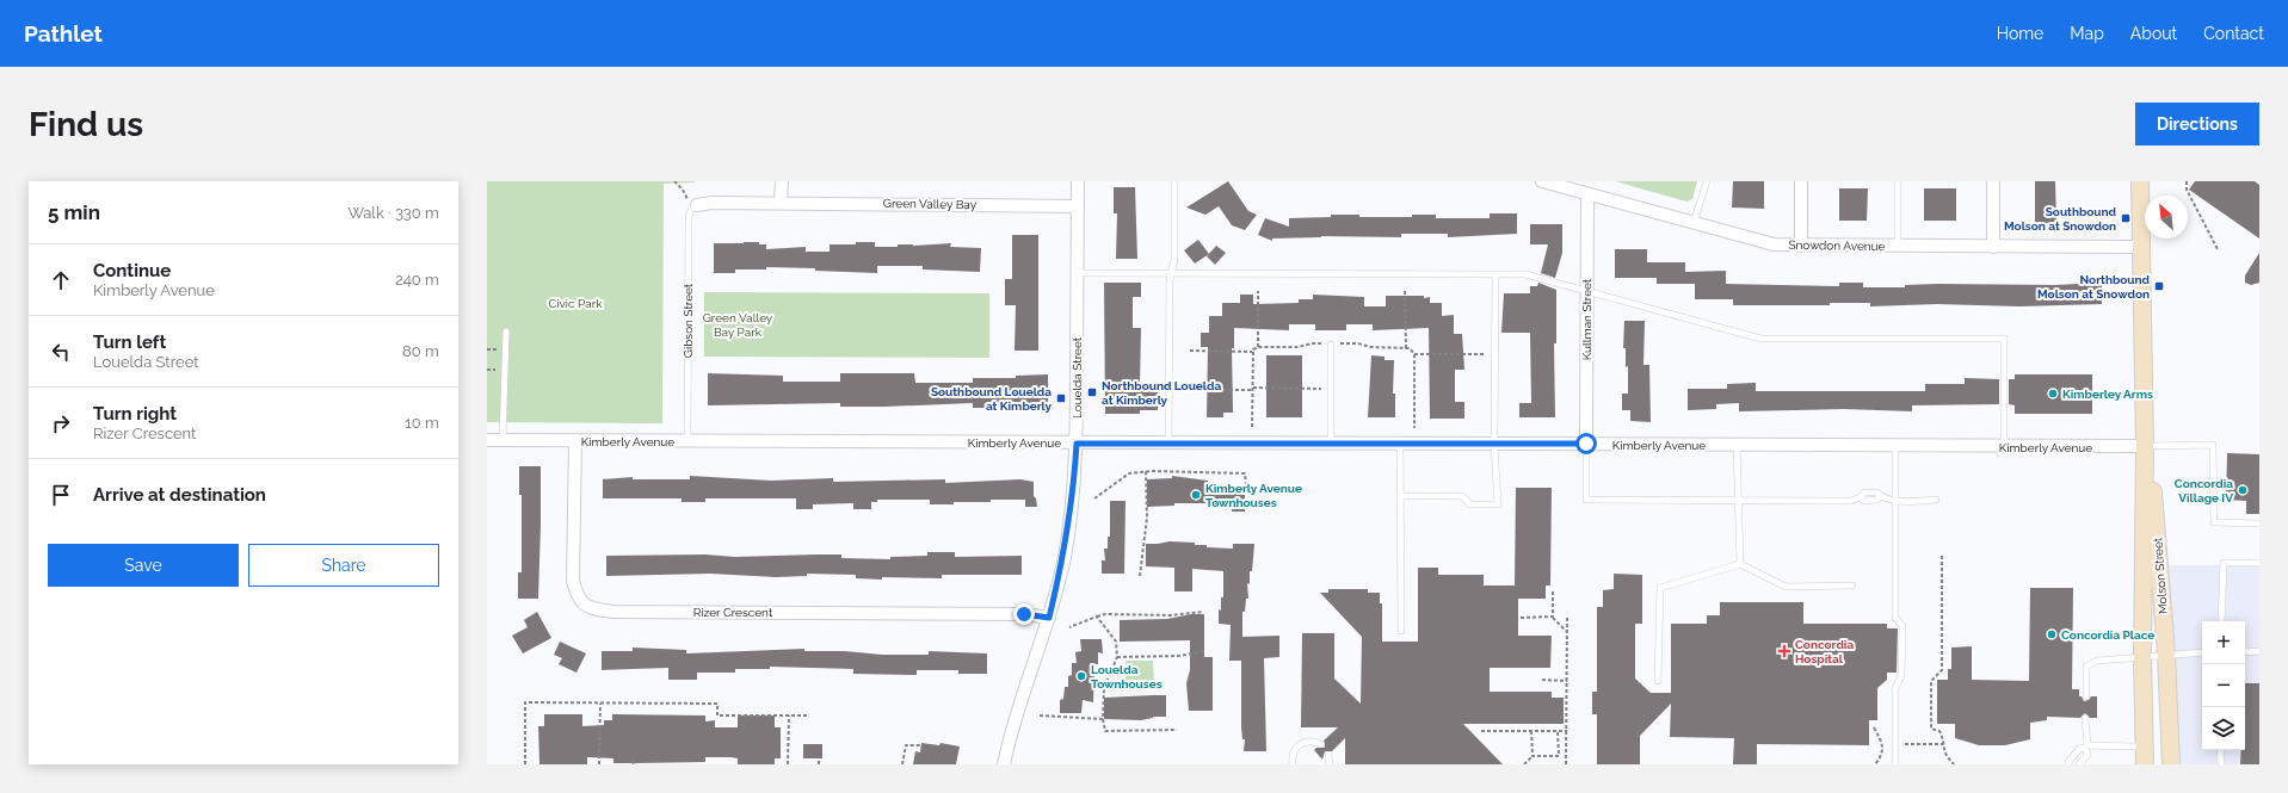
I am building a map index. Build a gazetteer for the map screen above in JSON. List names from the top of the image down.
{
  "streets": {
    "street": [
      "Green Valley Bay",
      "Snowdon Avenue",
      "Kullman Street",
      "Louelda Street",
      "Kimberly Avenue",
      "Molson Street",
      "Rizer Crescent"
    ],
    "lane": ["Gibson Street"]
  },
  "crossings": [
    ["Green Valley Bay", "Gibson Street"],
    ["Green Valley Bay", "Louelda Street"],
    ["Snowdon Avenue", "Kullman Street"],
    ["Snowdon Avenue", "Molson Street"],
    ["Kullman Street", "Kimberly Avenue"],
    ["Gibson Street", "Kimberly Avenue"],
    ["Louelda Street", "Kimberly Avenue"],
    ["Louelda Street", "Rizer Crescent"],
    ["Kimberly Avenue", "Molson Street"],
    ["Kimberly Avenue", "Rizer Crescent"]
  ],
  "parks": ["Civic Park", "Green Valley Bay Park"],
  "places": {
    "transit": [
      "Southbound Molson at Snowdon",
      "Northbound Molson at Snowdon",
      "Northbound Louelda at Kimberly",
      "Southbound Louelda at Kimberly"
    ],
    "other": [
      "Kimberley Arms",
      "Concordia Village IV",
      "Kimberly Avenue Townhouses",
      "Concordia Place",
      "Louelda Townhouses"
    ],
    "health": ["Concordia Hospital"]
  },
  "north": "top left",
  "page": {
    "header": "Pathlet",
    "nav": [
      "Home",
      "Map",
      "About",
      "Contact"
    ],
    "buttons": [
      "Directions",
      ["Save", "Share"]
    ],
    "title": "Find us",
    "heading": ["5 min", "Walk · 330 m"],
    "list": [
      ["Continue", "Kimberly Avenue", "240 m"],
      ["Turn left", "Louelda Street", "80 m"],
      ["Turn right", "Rizer Crescent", "10 m"],
      "Arrive at destination"
    ],
    "map_buttons": ["+", "−"]
  }
}
